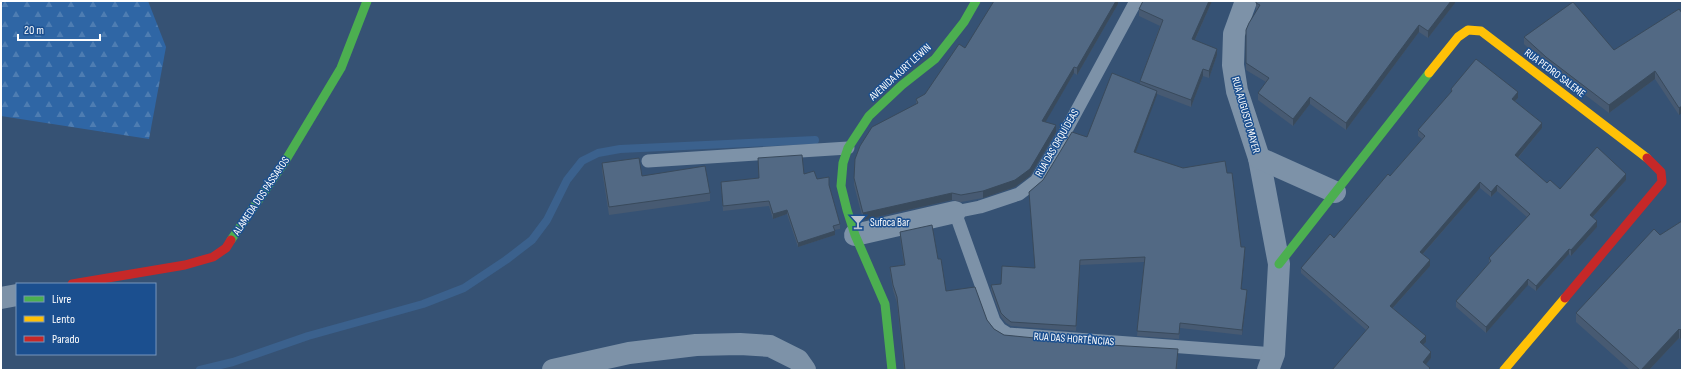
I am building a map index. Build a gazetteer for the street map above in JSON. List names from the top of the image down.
{
  "streets": {
    "street": [
      "AVENIDA KURT LEWIN",
      "RUA PEDRO SALEME",
      "RUA AUGUSTO MAYER",
      "RUA DAS ORQUÍDEAS",
      "ALAMEDA DOS PÁSSAROS"
    ],
    "lane": ["RUA DAS HORTÊNCIAS"]
  },
  "crossings": [
    ["AVENIDA KURT LEWIN", "RUA DAS ORQUÍDEAS"],
    ["RUA PEDRO SALEME", "RUA AUGUSTO MAYER"],
    ["RUA AUGUSTO MAYER", "RUA DAS HORTÊNCIAS"],
    ["RUA DAS ORQUÍDEAS", "RUA DAS HORTÊNCIAS"]
  ],
  "places": {
    "bar": ["Sufoca Bar"]
  },
  "legend": ["Livre", "Lento", "Parado"],
  "scale_bar": "20 m"
}
